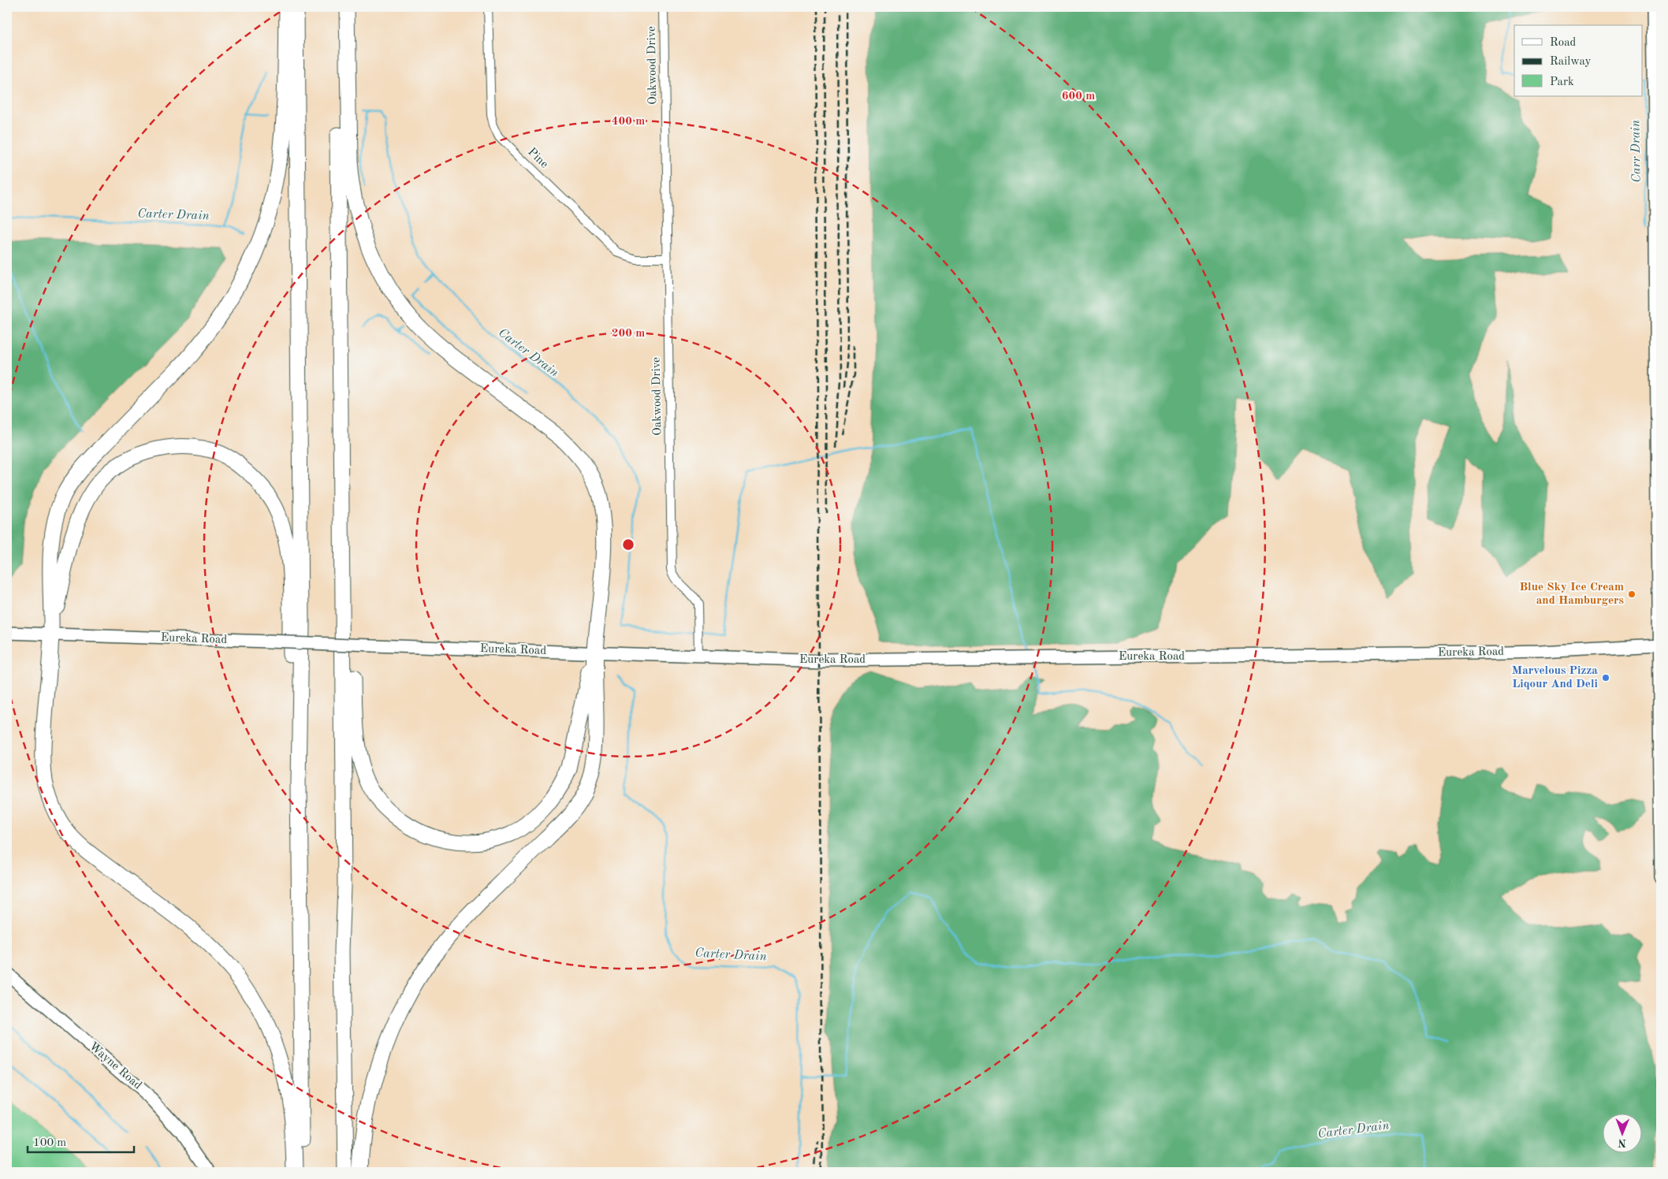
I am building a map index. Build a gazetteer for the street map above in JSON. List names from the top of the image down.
{
  "streets": {
    "street": [
      "Oakwood Drive",
      "Pine",
      "Eureka Road",
      "Wayne Road"
    ]
  },
  "crossings": [
    ["Oakwood Drive", "Pine"],
    ["Oakwood Drive", "Eureka Road"]
  ],
  "water": ["Carr Drain", "Carter Drain"],
  "places": ["Blue Sky Ice Cream and Hamburgers", "Marvelous Pizza Liqour And Deli"],
  "legend": ["Road", "Railway", "Park"],
  "scale_bar": "100 m",
  "north": "bottom",
  "rings": ["600 m", "400 m", "200 m"]
}
